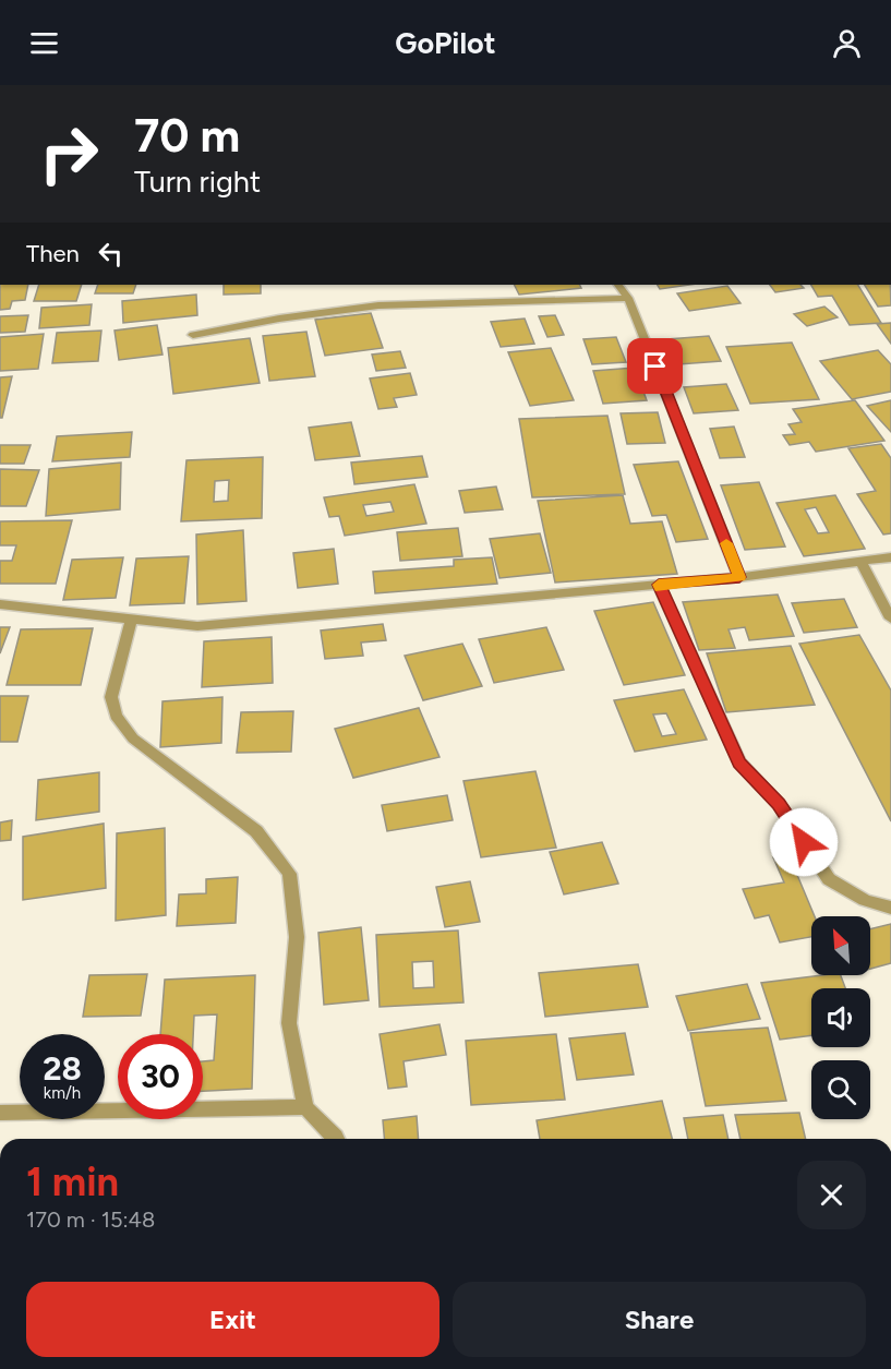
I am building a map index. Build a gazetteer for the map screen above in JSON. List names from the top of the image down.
{
  "north": "top left",
  "page": {
    "header": "GoPilot",
    "turn": ["70 m", "Turn right"],
    "then": "Then",
    "speed": "28 km/h",
    "limit": "30",
    "heading": ["1 min", "170 m · 15:48"],
    "buttons": ["Exit", "Share"]
  }
}
